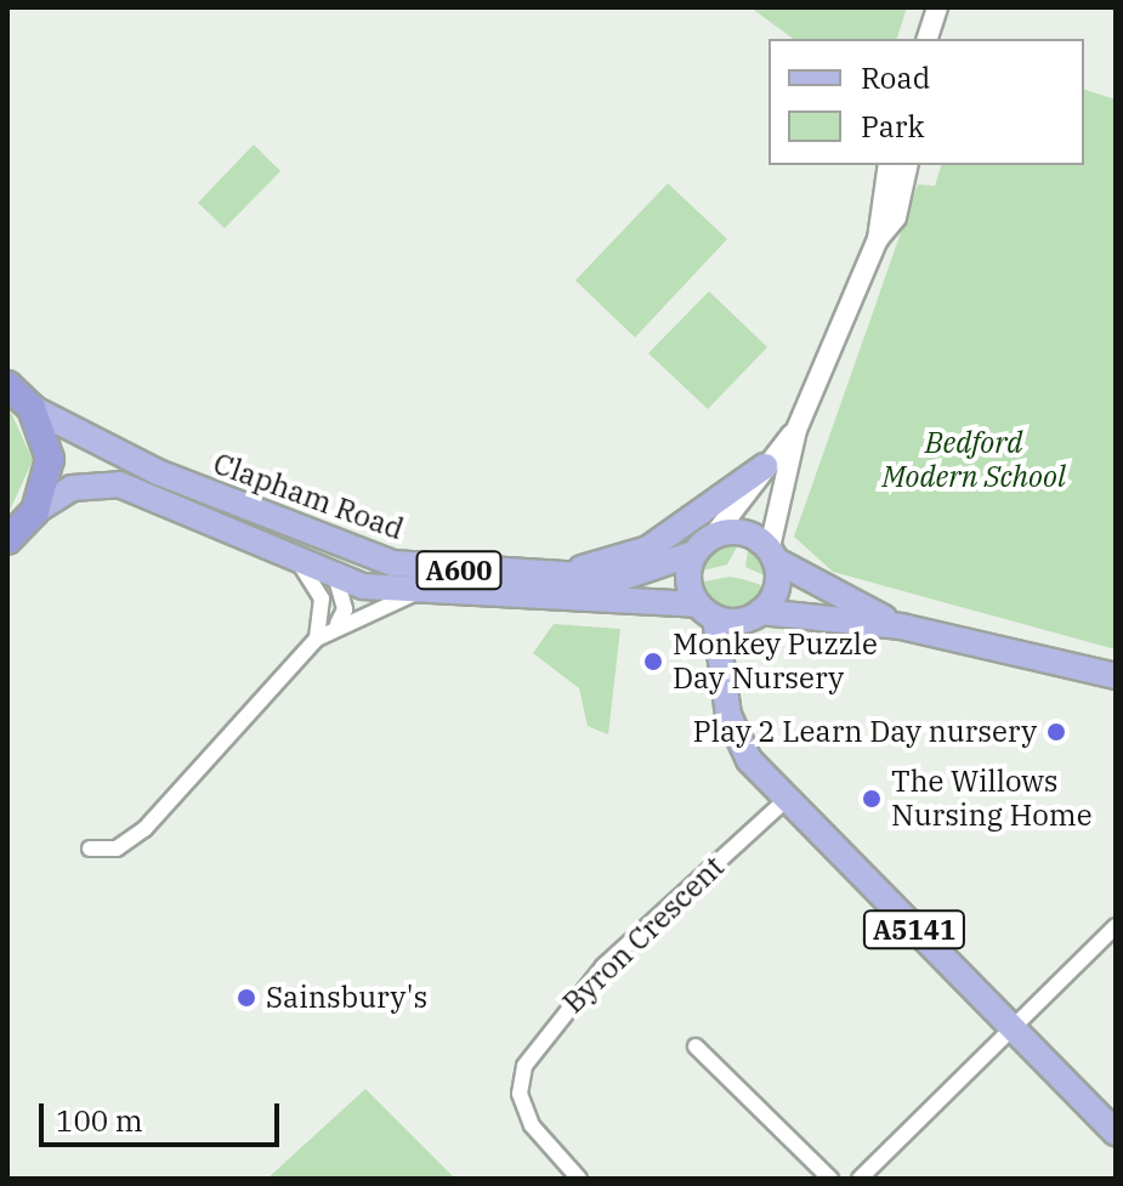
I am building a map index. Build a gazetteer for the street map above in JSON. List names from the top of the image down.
{
  "streets": {
    "main road": ["Clapham Road", "A600", "A5141"],
    "street": ["Byron Crescent"]
  },
  "crossings": [
    ["Clapham Road", "A600"],
    ["Clapham Road", "A5141"],
    ["A600", "A5141"],
    ["A5141", "Byron Crescent"]
  ],
  "parks": ["Bedford Modern School"],
  "places": [
    "Monkey Puzzle Day Nursery",
    "Play 2 Learn Day nursery",
    "The Willows Nursing Home",
    "Sainsbury's"
  ],
  "legend": ["Road", "Park"],
  "scale_bar": "100 m"
}
